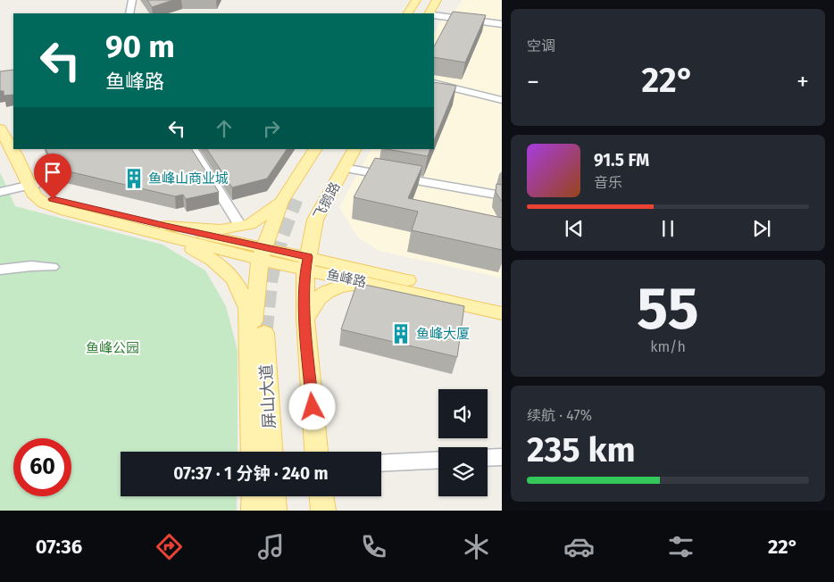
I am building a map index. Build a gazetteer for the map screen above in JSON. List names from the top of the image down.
{
  "streets": {
    "main road": ["飞鹅路", "鱼峰路", "屏山大道"]
  },
  "crossings": [
    ["飞鹅路", "鱼峰路"]
  ],
  "parks": ["鱼峰公园"],
  "places": {
    "building": ["鱼峰山商业城", "鱼峰大厦"]
  },
  "page": {
    "tile": [
      "空调",
      ["55", "km/h"],
      ["续航 · 47%", "235 km"]
    ],
    "turn": ["90 m", "鱼峰路"],
    "heat": ["−", "22°", "+"],
    "song": ["91.5 FM", "音乐"],
    "limit": "60",
    "trip": "07:37 · 1 分钟 · 240 m",
    "tabs": ["07:36", "22°"]
  }
}
